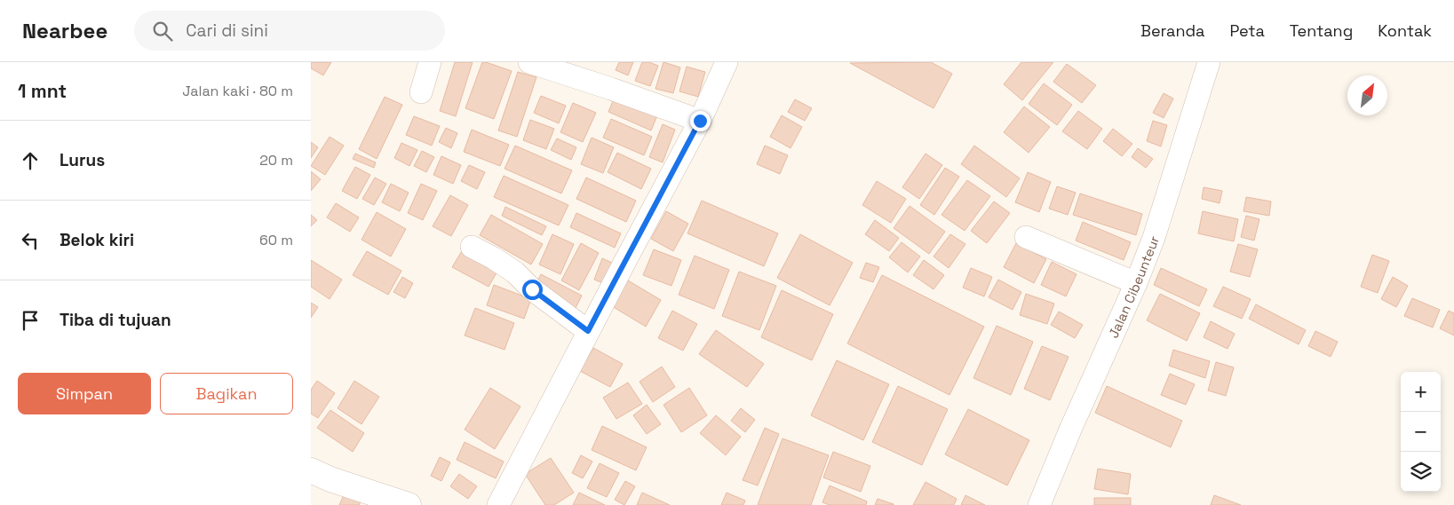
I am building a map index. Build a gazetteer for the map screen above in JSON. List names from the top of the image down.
{
  "streets": {
    "street": ["Jalan Cibeunteur"]
  },
  "north": "top right",
  "page": {
    "header": "Nearbee",
    "search": "Cari di sini",
    "nav": [
      "Beranda",
      "Peta",
      "Tentang",
      "Kontak"
    ],
    "heading": ["1 mnt", "Jalan kaki · 80 m"],
    "list": [
      ["Lurus", "20 m"],
      ["Belok kiri", "60 m"],
      "Tiba di tujuan"
    ],
    "buttons": ["Simpan", "Bagikan"],
    "map_buttons": ["+", "−"]
  }
}
